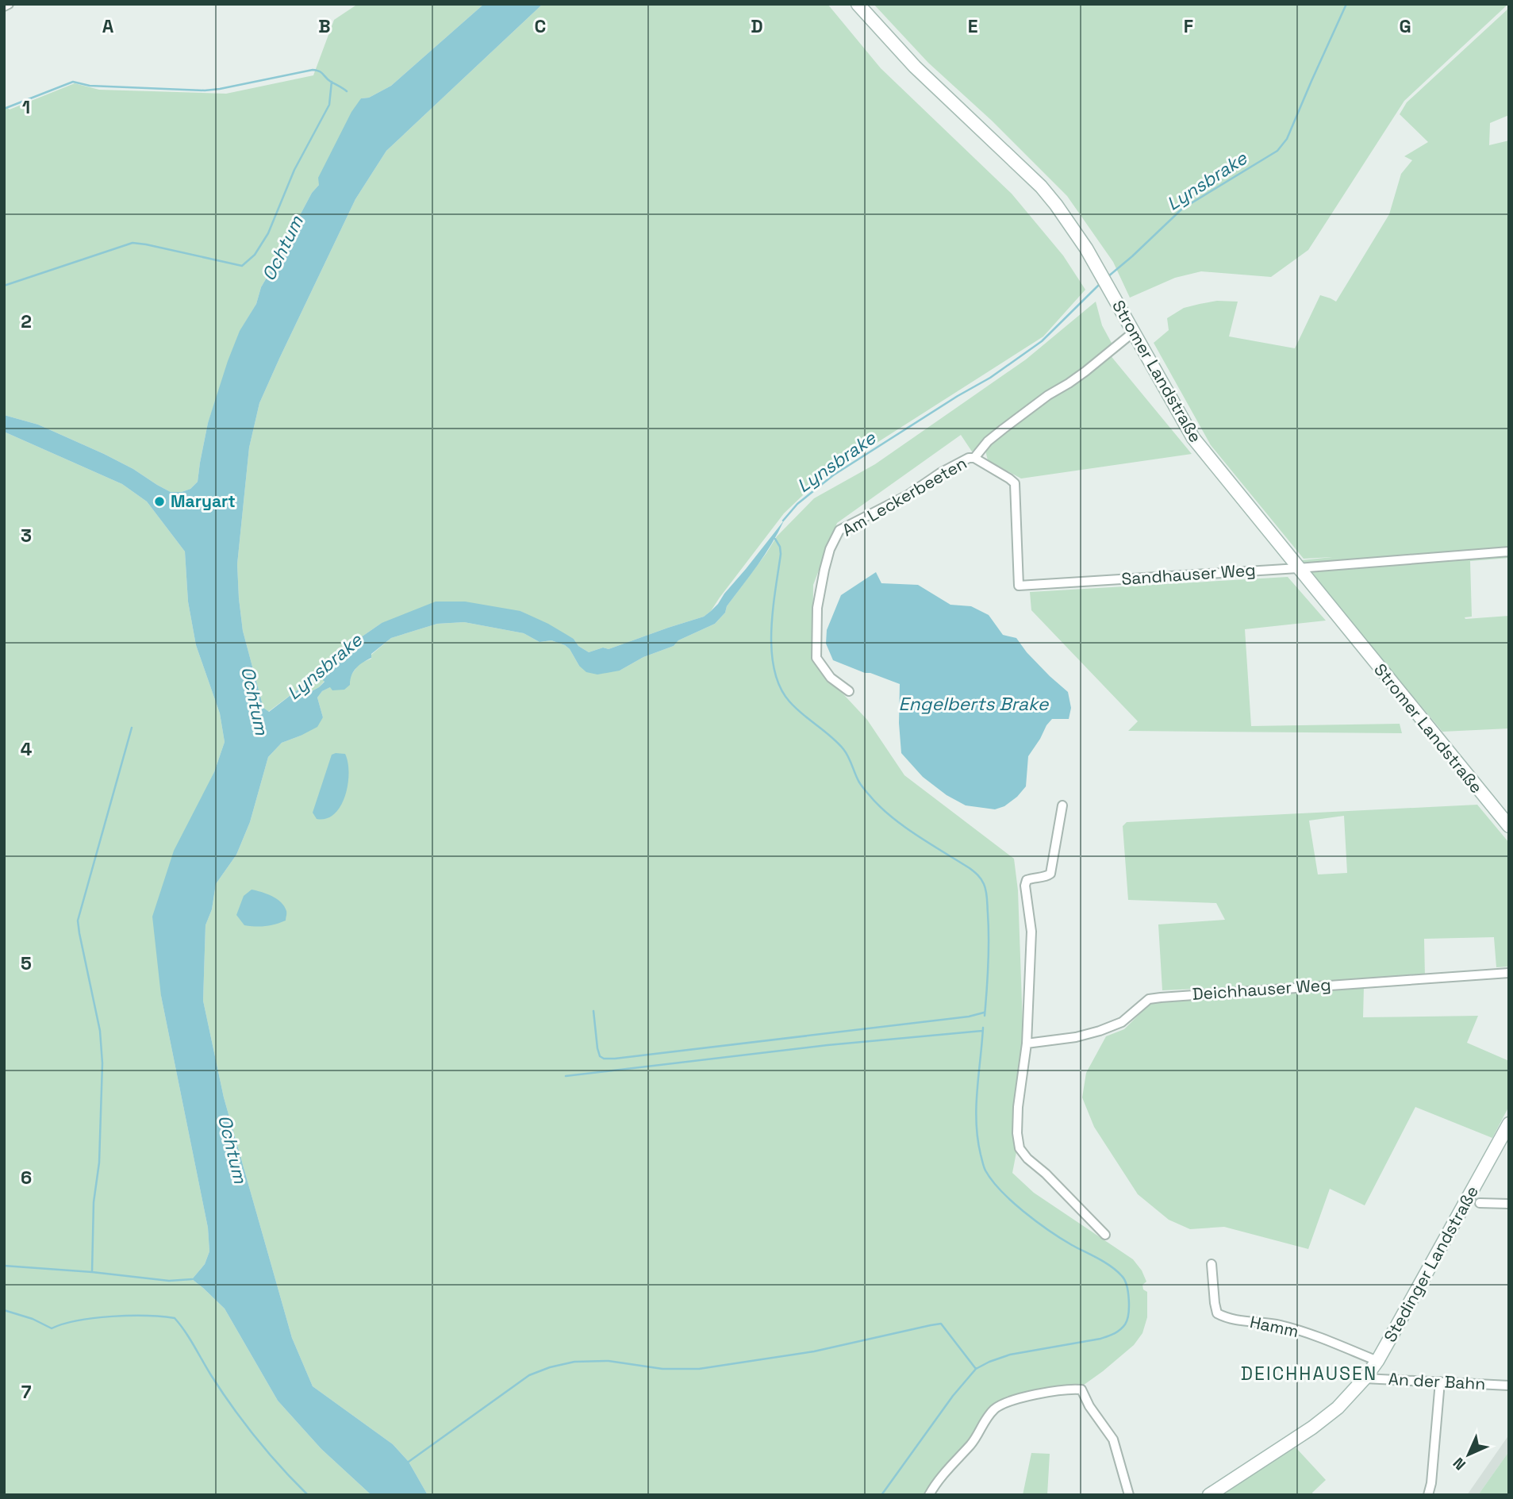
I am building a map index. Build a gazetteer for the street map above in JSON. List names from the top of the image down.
{
  "streets": {
    "main road": ["Stromer Landstraße", "Stedinger Landstraße"],
    "street": [
      "Am Leckerbeeten",
      "Sandhauser Weg",
      "Deichhauser Weg",
      "Hamm",
      "An der Bahn"
    ]
  },
  "crossings": [
    ["Stromer Landstraße", "Am Leckerbeeten"],
    ["Stromer Landstraße", "Sandhauser Weg"],
    ["Am Leckerbeeten", "Sandhauser Weg"],
    ["Stedinger Landstraße", "Hamm"],
    ["Stedinger Landstraße", "An der Bahn"]
  ],
  "districts": ["DEICHHAUSEN"],
  "water": ["Lynsbrake", "Ochtum", "Engelberts Brake"],
  "places": ["Maryart"],
  "north": "bottom left",
  "grid": {
    "columns": [
      "A",
      "B",
      "C",
      "D",
      "E",
      "F",
      "G"
    ],
    "rows": [
      "1",
      "2",
      "3",
      "4",
      "5",
      "6",
      "7"
    ]
  }
}
